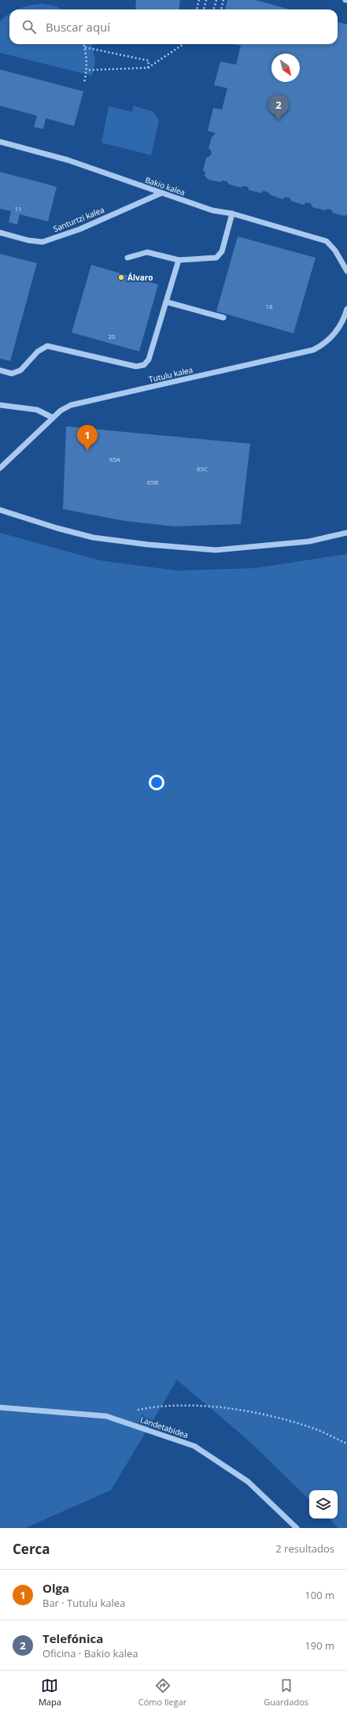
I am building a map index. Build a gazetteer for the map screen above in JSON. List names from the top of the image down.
{
  "streets": {
    "street": [
      "Bakio kalea",
      "Santurtzi kalea",
      "Tutulu kalea",
      "Landetabidea"
    ]
  },
  "crossings": [
    ["Bakio kalea", "Santurtzi kalea"]
  ],
  "places": ["Álvaro"],
  "house_numbers": [
    "11",
    "18",
    "20",
    "65A",
    "65C",
    "65B"
  ],
  "north": "bottom right",
  "page": {
    "search": "Buscar aquí",
    "pins": ["2", "1"],
    "heading": ["Cerca", "2 resultados"],
    "list": [
      {
        "mark": "1",
        "name": "Olga",
        "note": "Bar · Tutulu kalea",
        "value": "100 m"
      },
      {
        "mark": "2",
        "name": "Telefónica",
        "note": "Oficina · Bakio kalea",
        "value": "190 m"
      }
    ],
    "nav": ["Mapa", "Cómo llegar", "Guardados"]
  }
}
